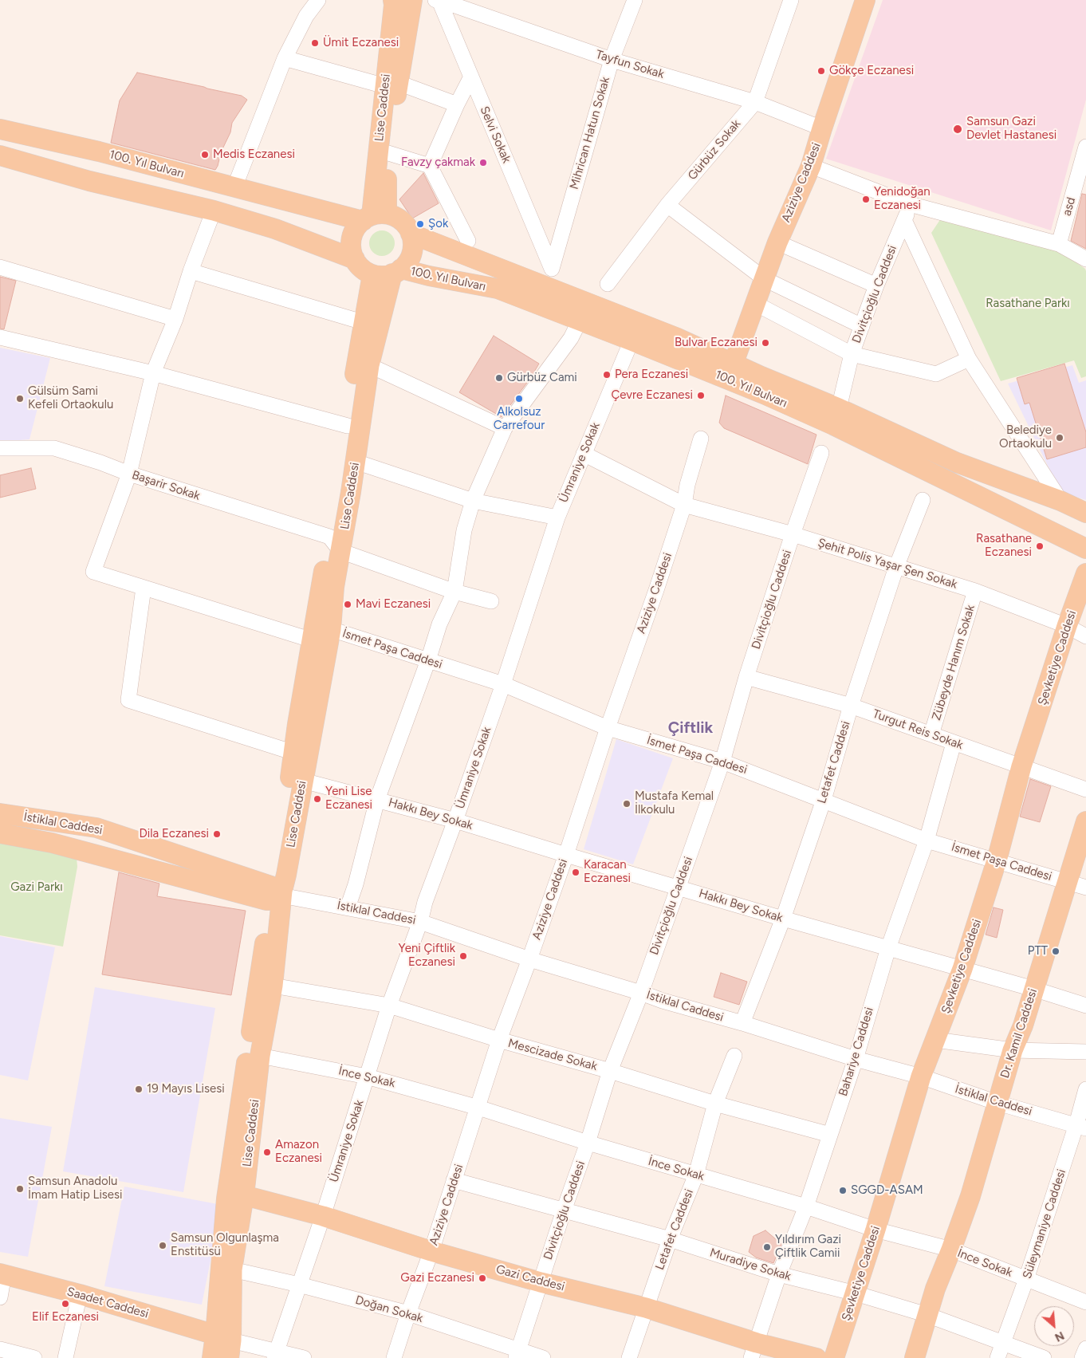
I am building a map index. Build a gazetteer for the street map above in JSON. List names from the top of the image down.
{
  "streets": {
    "main road": [
      "Lise Caddesi",
      "100. Yıl Bulvarı",
      "Aziziye Caddesi",
      "Şevketiye Caddesi",
      "İstiklal Caddesi",
      "Dr. Kamil Caddesi",
      "Gazi Caddesi",
      "Saadet Caddesi"
    ],
    "street": [
      "Tayfun Sokak",
      "Mihrican Hatun Sokak",
      "Selvi Sokak",
      "Gürbüz Sokak",
      "asd",
      "Divitçioğlu Caddesi",
      "Ümraniye Sokak",
      "Başarir Sokak",
      "Şehit Polis Yaşar Şen Sokak",
      "İsmet Paşa Caddesi",
      "Zübeyde Hanım Sokak",
      "Turgut Reis Sokak",
      "Letafet Caddesi",
      "Hakkı Bey Sokak",
      "Bahariye Caddesi",
      "Mescizade Sokak",
      "İnce Sokak",
      "Süleymaniye Caddesi",
      "Muradiye Sokak",
      "Doğan Sokak"
    ]
  },
  "crossings": [
    ["Tayfun Sokak", "Mihrican Hatun Sokak"],
    ["Tayfun Sokak", "Selvi Sokak"],
    ["Tayfun Sokak", "Gürbüz Sokak"],
    ["Tayfun Sokak", "Aziziye Caddesi"],
    ["Lise Caddesi", "100. Yıl Bulvarı"],
    ["Lise Caddesi", "Başarir Sokak"],
    ["Lise Caddesi", "İsmet Paşa Caddesi"],
    ["Lise Caddesi", "Hakkı Bey Sokak"],
    ["Lise Caddesi", "İstiklal Caddesi"],
    ["Lise Caddesi", "Mescizade Sokak"],
    ["Lise Caddesi", "İnce Sokak"],
    ["Lise Caddesi", "Gazi Caddesi"],
    ["Lise Caddesi", "Saadet Caddesi"],
    ["Lise Caddesi", "Doğan Sokak"],
    ["Mihrican Hatun Sokak", "Selvi Sokak"],
    ["100. Yıl Bulvarı", "Aziziye Caddesi"],
    ["100. Yıl Bulvarı", "Divitçioğlu Caddesi"],
    ["100. Yıl Bulvarı", "Ümraniye Sokak"],
    ["Aziziye Caddesi", "Şehit Polis Yaşar Şen Sokak"],
    ["Aziziye Caddesi", "İsmet Paşa Caddesi"],
    ["Aziziye Caddesi", "Hakkı Bey Sokak"],
    ["Aziziye Caddesi", "İstiklal Caddesi"],
    ["Aziziye Caddesi", "Mescizade Sokak"],
    ["Aziziye Caddesi", "İnce Sokak"],
    ["Aziziye Caddesi", "Muradiye Sokak"],
    ["Aziziye Caddesi", "Gazi Caddesi"],
    ["Aziziye Caddesi", "Doğan Sokak"],
    ["Divitçioğlu Caddesi", "Şehit Polis Yaşar Şen Sokak"],
    ["Divitçioğlu Caddesi", "İsmet Paşa Caddesi"],
    ["Divitçioğlu Caddesi", "Turgut Reis Sokak"],
    ["Divitçioğlu Caddesi", "Hakkı Bey Sokak"],
    ["Divitçioğlu Caddesi", "İstiklal Caddesi"],
    ["Divitçioğlu Caddesi", "Mescizade Sokak"],
    ["Divitçioğlu Caddesi", "İnce Sokak"],
    ["Divitçioğlu Caddesi", "Muradiye Sokak"],
    ["Divitçioğlu Caddesi", "Gazi Caddesi"],
    ["Divitçioğlu Caddesi", "Doğan Sokak"],
    ["Ümraniye Sokak", "Şehit Polis Yaşar Şen Sokak"],
    ["Ümraniye Sokak", "İsmet Paşa Caddesi"],
    ["Ümraniye Sokak", "Hakkı Bey Sokak"],
    ["Ümraniye Sokak", "İstiklal Caddesi"],
    ["Ümraniye Sokak", "Mescizade Sokak"],
    ["Ümraniye Sokak", "İnce Sokak"],
    ["Ümraniye Sokak", "Gazi Caddesi"],
    ["Ümraniye Sokak", "Saadet Caddesi"],
    ["Ümraniye Sokak", "Doğan Sokak"],
    ["Şehit Polis Yaşar Şen Sokak", "Şevketiye Caddesi"],
    ["Şehit Polis Yaşar Şen Sokak", "Zübeyde Hanım Sokak"],
    ["Şehit Polis Yaşar Şen Sokak", "Letafet Caddesi"],
    ["İsmet Paşa Caddesi", "Şevketiye Caddesi"],
    ["İsmet Paşa Caddesi", "Letafet Caddesi"],
    ["İsmet Paşa Caddesi", "Dr. Kamil Caddesi"],
    ["İsmet Paşa Caddesi", "Bahariye Caddesi"],
    ["Şevketiye Caddesi", "Turgut Reis Sokak"],
    ["Şevketiye Caddesi", "Hakkı Bey Sokak"],
    ["Şevketiye Caddesi", "İstiklal Caddesi"],
    ["Şevketiye Caddesi", "İnce Sokak"],
    ["Şevketiye Caddesi", "Muradiye Sokak"],
    ["Zübeyde Hanım Sokak", "Turgut Reis Sokak"],
    ["Turgut Reis Sokak", "Letafet Caddesi"],
    ["Turgut Reis Sokak", "Bahariye Caddesi"],
    ["Letafet Caddesi", "Hakkı Bey Sokak"],
    ["Letafet Caddesi", "İstiklal Caddesi"],
    ["Letafet Caddesi", "Mescizade Sokak"],
    ["Letafet Caddesi", "İnce Sokak"],
    ["Letafet Caddesi", "Muradiye Sokak"],
    ["Letafet Caddesi", "Gazi Caddesi"],
    ["Hakkı Bey Sokak", "Dr. Kamil Caddesi"],
    ["Hakkı Bey Sokak", "Bahariye Caddesi"],
    ["İstiklal Caddesi", "Dr. Kamil Caddesi"],
    ["İstiklal Caddesi", "Bahariye Caddesi"],
    ["İstiklal Caddesi", "Süleymaniye Caddesi"],
    ["Dr. Kamil Caddesi", "İnce Sokak"],
    ["Dr. Kamil Caddesi", "Muradiye Sokak"],
    ["Bahariye Caddesi", "Mescizade Sokak"],
    ["Bahariye Caddesi", "İnce Sokak"],
    ["Bahariye Caddesi", "Muradiye Sokak"],
    ["Bahariye Caddesi", "Gazi Caddesi"],
    ["İnce Sokak", "Süleymaniye Caddesi"],
    ["Süleymaniye Caddesi", "Muradiye Sokak"]
  ],
  "districts": ["Çiftlik"],
  "parks": ["Rasathane Parkı", "Gazi Parkı"],
  "places": [
    "Ümit Eczanesi",
    "Gökçe Eczanesi",
    "Samsun Gazi Devlet Hastanesi",
    "Medis Eczanesi",
    "Favzy çakmak",
    "Yenidoğan Eczanesi",
    "Şok",
    "Bulvar Eczanesi",
    "Pera Eczanesi",
    "Gürbüz Cami",
    "Çevre Eczanesi",
    "Gülsüm Sami Kefeli Ortaokulu",
    "Alkolsuz Carrefour",
    "Belediye Ortaokulu",
    "Rasathane Eczanesi",
    "Mavi Eczanesi",
    "Yeni Lise Eczanesi",
    "Mustafa Kemal İlkokulu",
    "Dila Eczanesi",
    "Karacan Eczanesi",
    "PTT",
    "Yeni Çiftlik Eczanesi",
    "19 Mayıs Lisesi",
    "Amazon Eczanesi",
    "Samsun Anadolu İmam Hatip Lisesi",
    "SGGD-ASAM",
    "Samsun Olgunlaşma Enstitüsü",
    "Yıldırım Gazi Çiftlik Camii",
    "Gazi Eczanesi",
    "Elif Eczanesi"
  ],
  "north": "bottom right"
}
